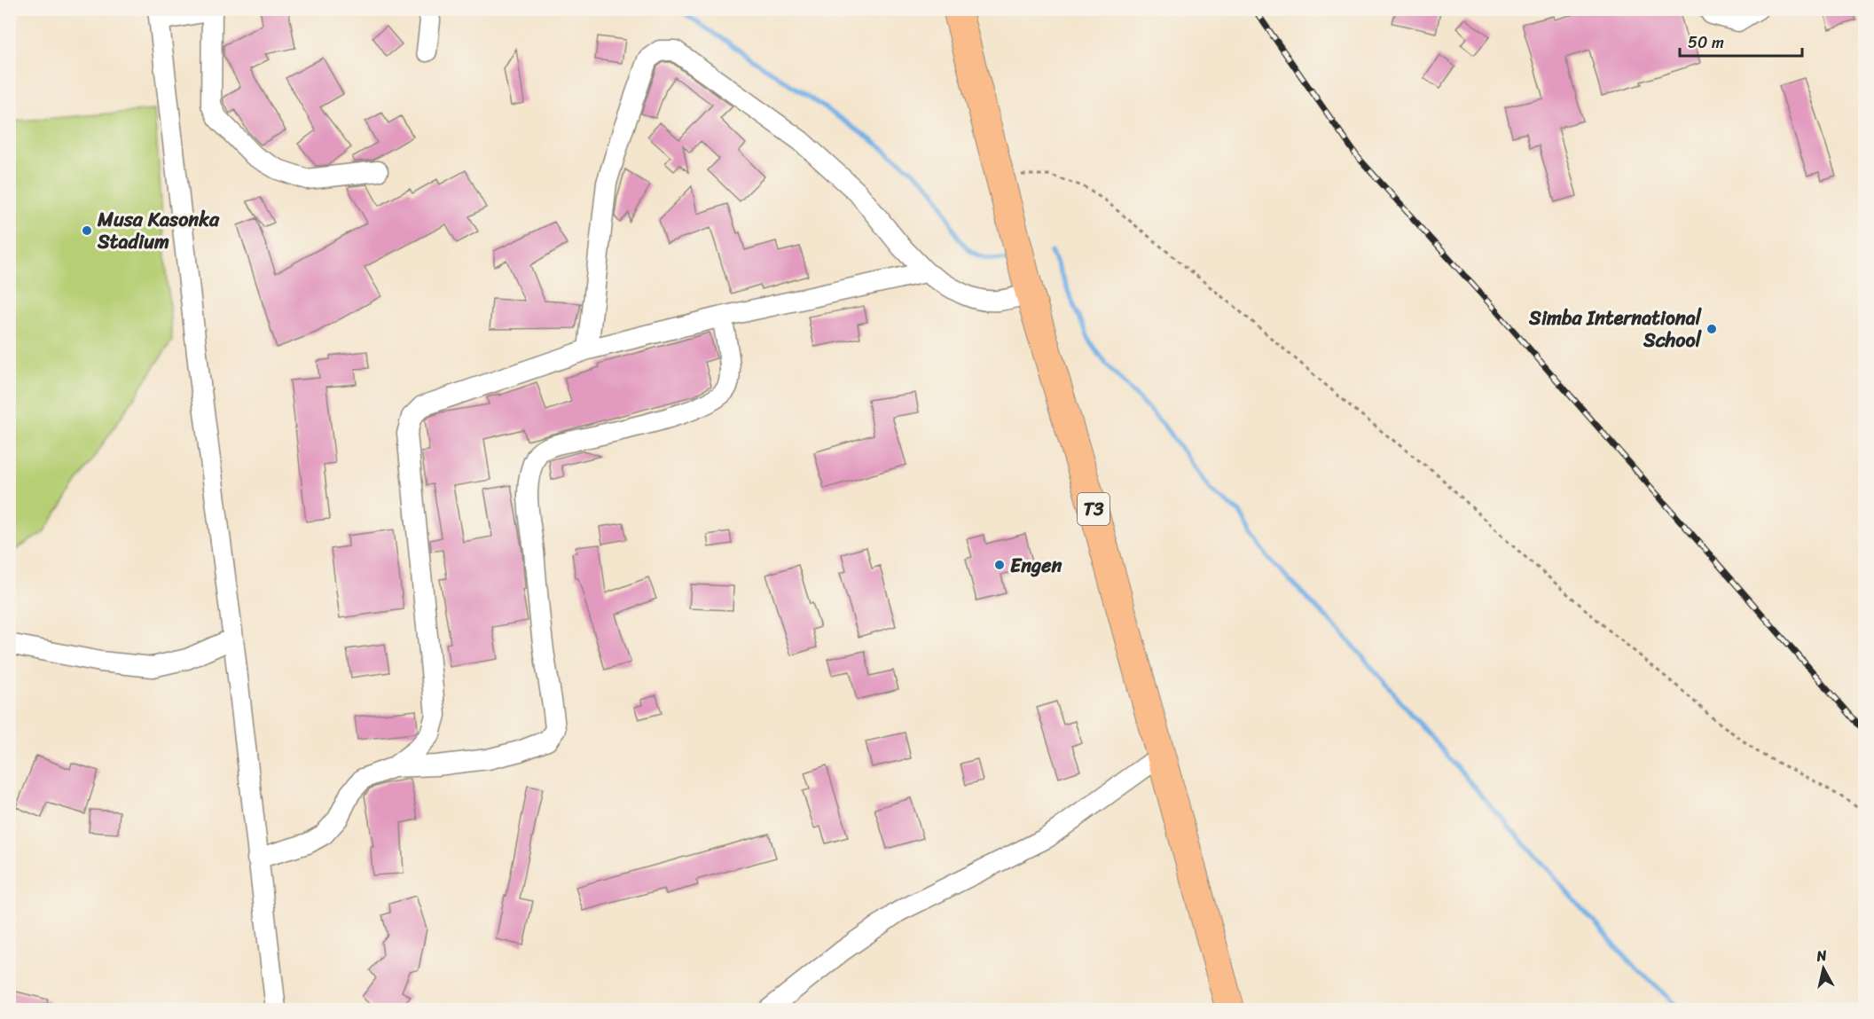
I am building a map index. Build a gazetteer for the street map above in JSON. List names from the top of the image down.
{
  "streets": {
    "highway": ["T3"]
  },
  "places": ["Musa Kasonka Stadium", "Simba International School", "Engen"],
  "scale_bar": "50 m",
  "north": "top"
}
